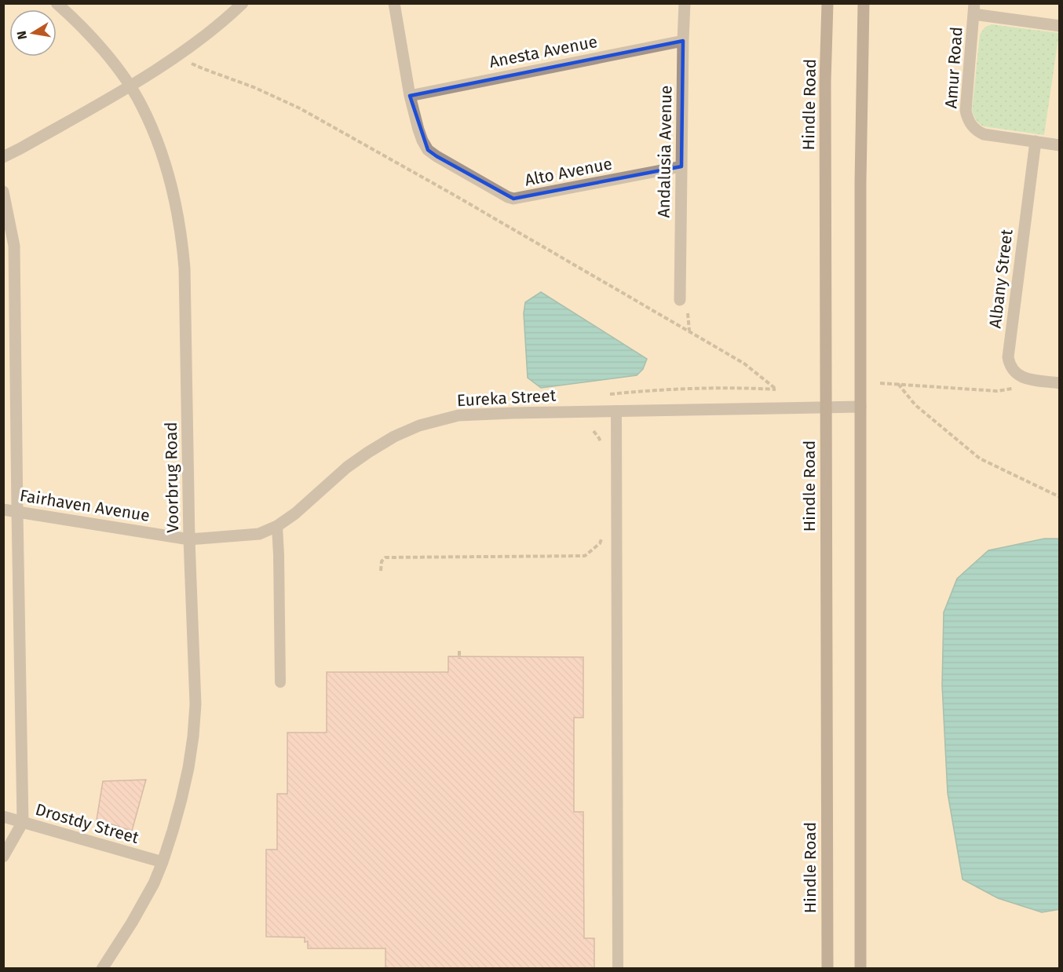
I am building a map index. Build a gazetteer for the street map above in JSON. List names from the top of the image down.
{
  "streets": {
    "main road": ["Hindle Road"],
    "street": [
      "Anesta Avenue",
      "Amur Road",
      "Andalusia Avenue",
      "Alto Avenue",
      "Albany Street",
      "Eureka Street",
      "Voorbrug Road",
      "Fairhaven Avenue",
      "Drostdy Street"
    ]
  },
  "crossings": [
    ["Anesta Avenue", "Andalusia Avenue"],
    ["Anesta Avenue", "Alto Avenue"],
    ["Amur Road", "Albany Street"],
    ["Hindle Road", "Eureka Street"],
    ["Andalusia Avenue", "Alto Avenue"],
    ["Eureka Street", "Voorbrug Road"],
    ["Eureka Street", "Fairhaven Avenue"],
    ["Voorbrug Road", "Fairhaven Avenue"],
    ["Voorbrug Road", "Drostdy Street"]
  ],
  "north": "left"
}
